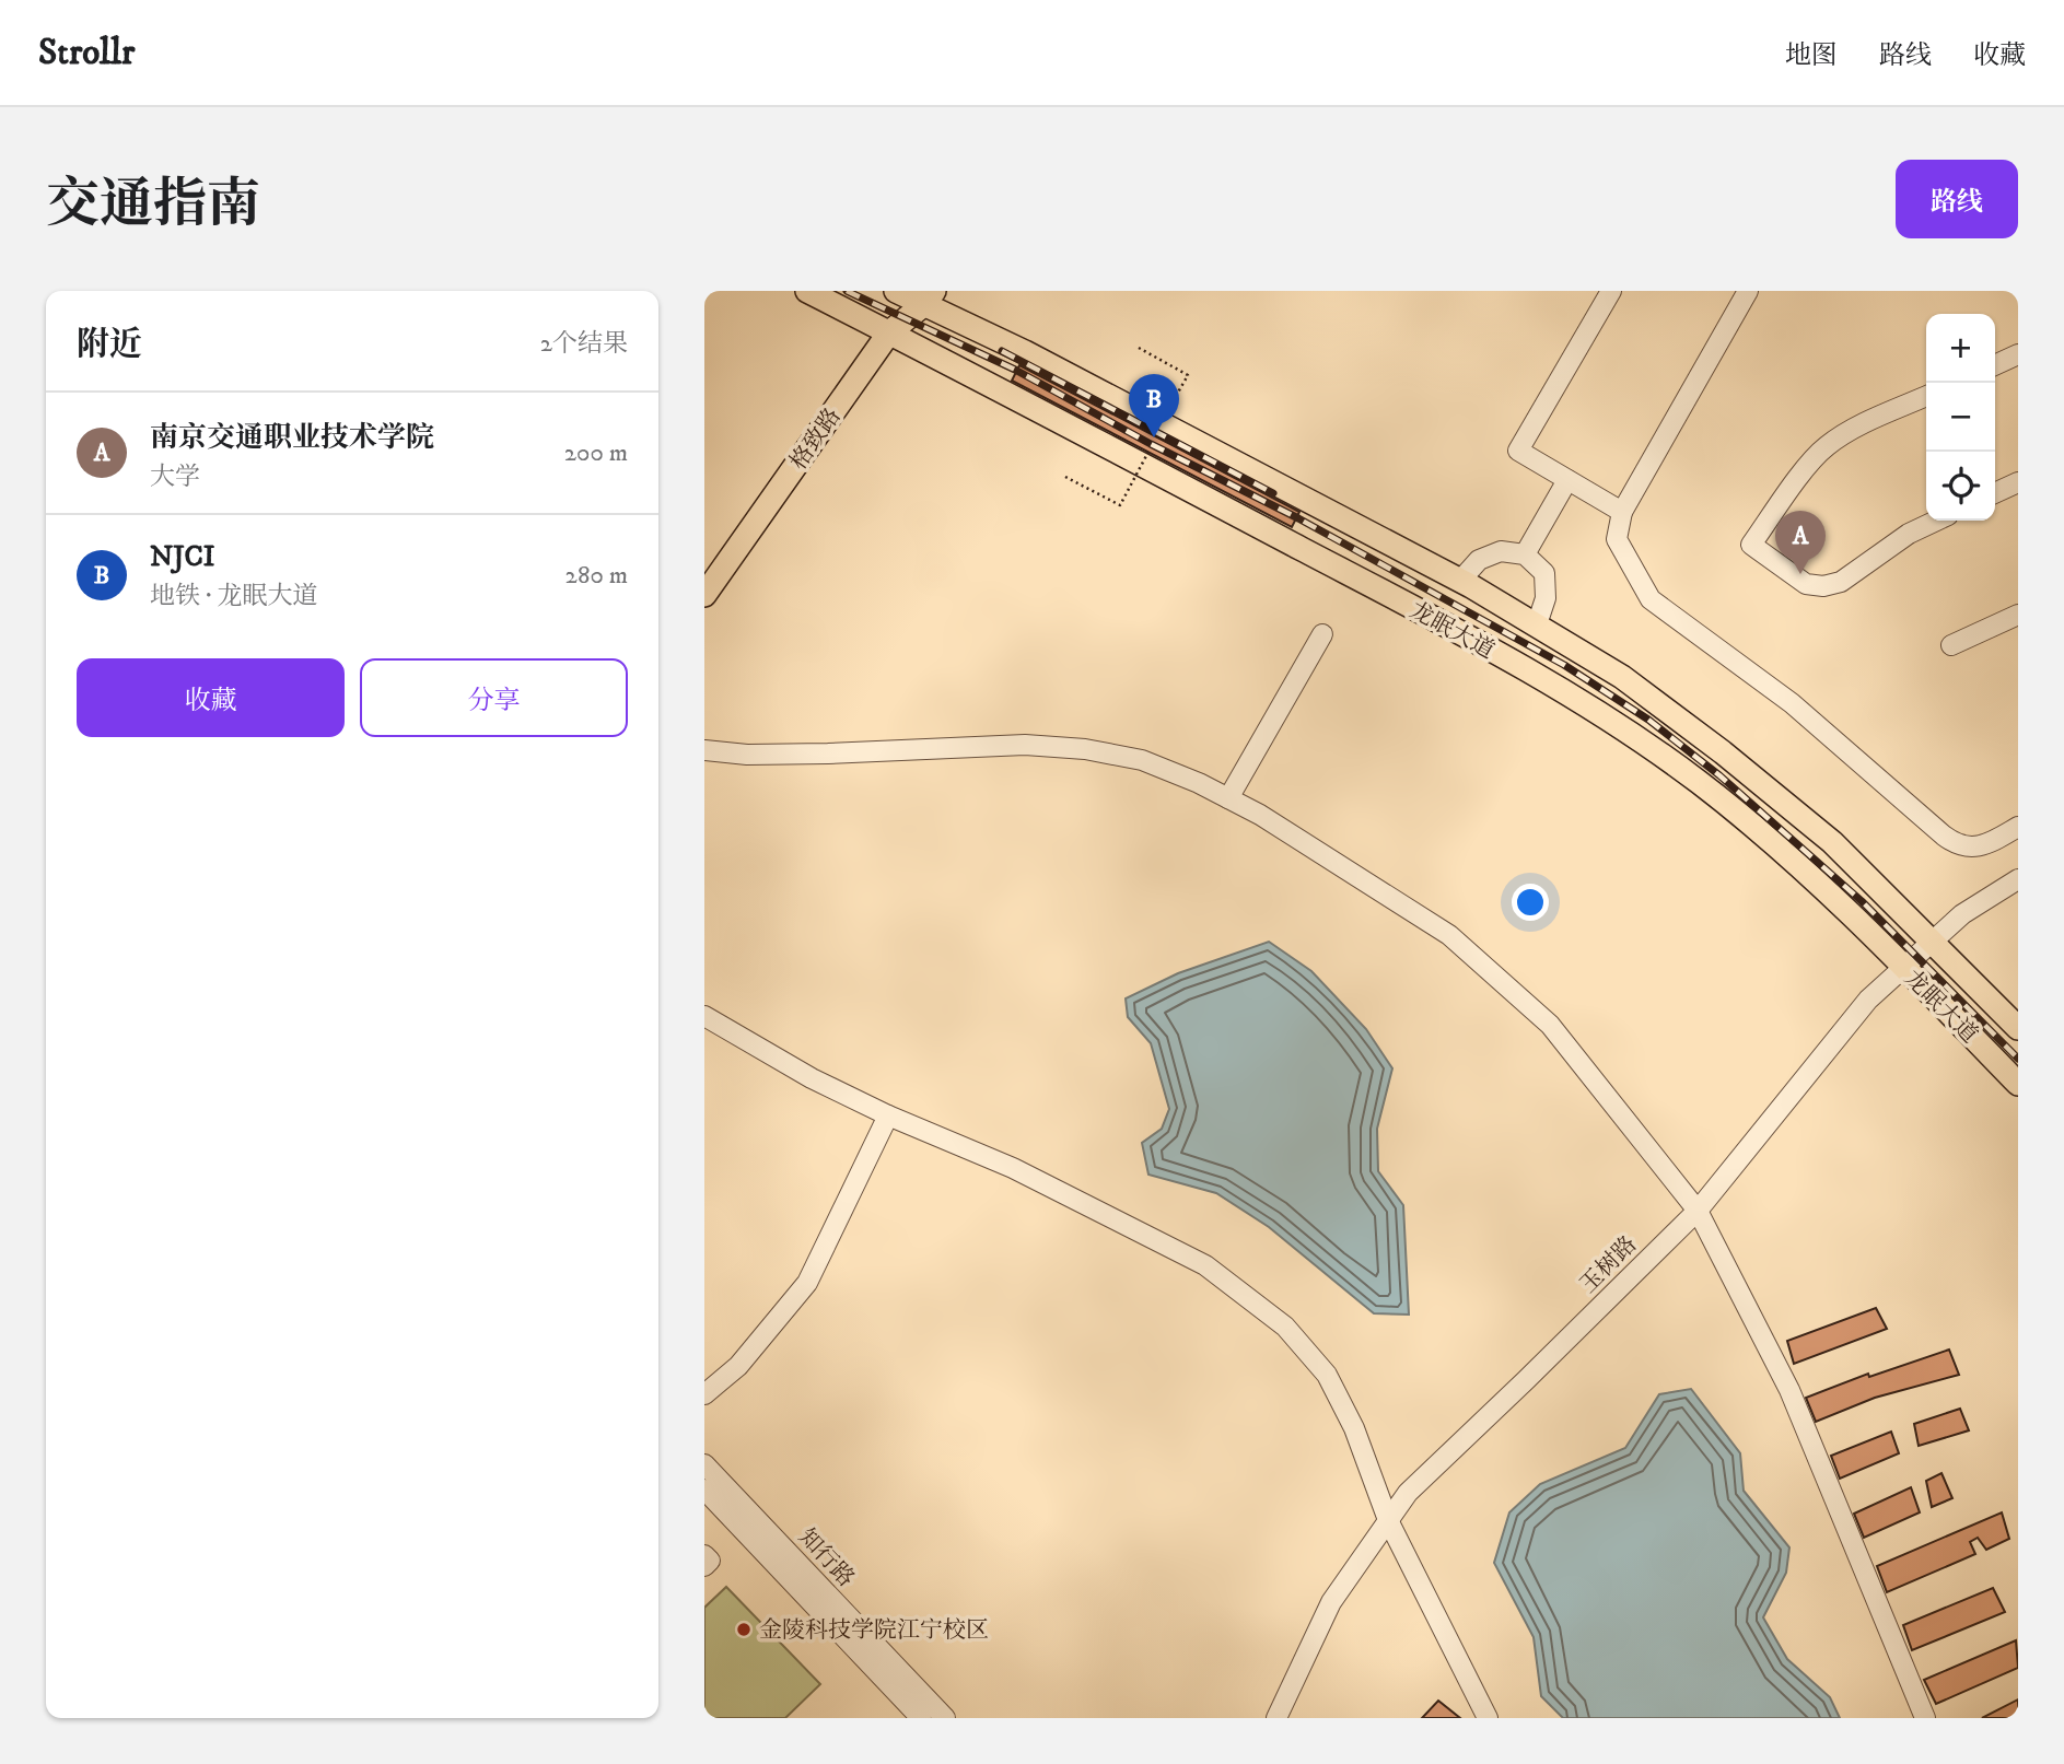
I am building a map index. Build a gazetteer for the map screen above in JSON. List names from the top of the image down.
{
  "streets": {
    "main road": ["格致路", "龙眠大道"],
    "street": ["玉树路", "知行路"]
  },
  "crossings": [
    ["格致路", "龙眠大道"],
    ["龙眠大道", "玉树路"]
  ],
  "places": ["金陵科技学院江宁校区"],
  "page": {
    "header": "Strollr",
    "nav": ["地图", "路线", "收藏"],
    "title": "交通指南",
    "buttons": [
      "路线",
      ["收藏", "分享"]
    ],
    "heading": ["附近", "2个结果"],
    "map_buttons": ["+", "−"],
    "pins": ["B", "A"],
    "list": [
      {
        "mark": "A",
        "name": "南京交通职业技术学院",
        "note": "大学",
        "value": "200 m"
      },
      {
        "mark": "B",
        "name": "NJCI",
        "note": "地铁 · 龙眠大道",
        "value": "280 m"
      }
    ]
  }
}
